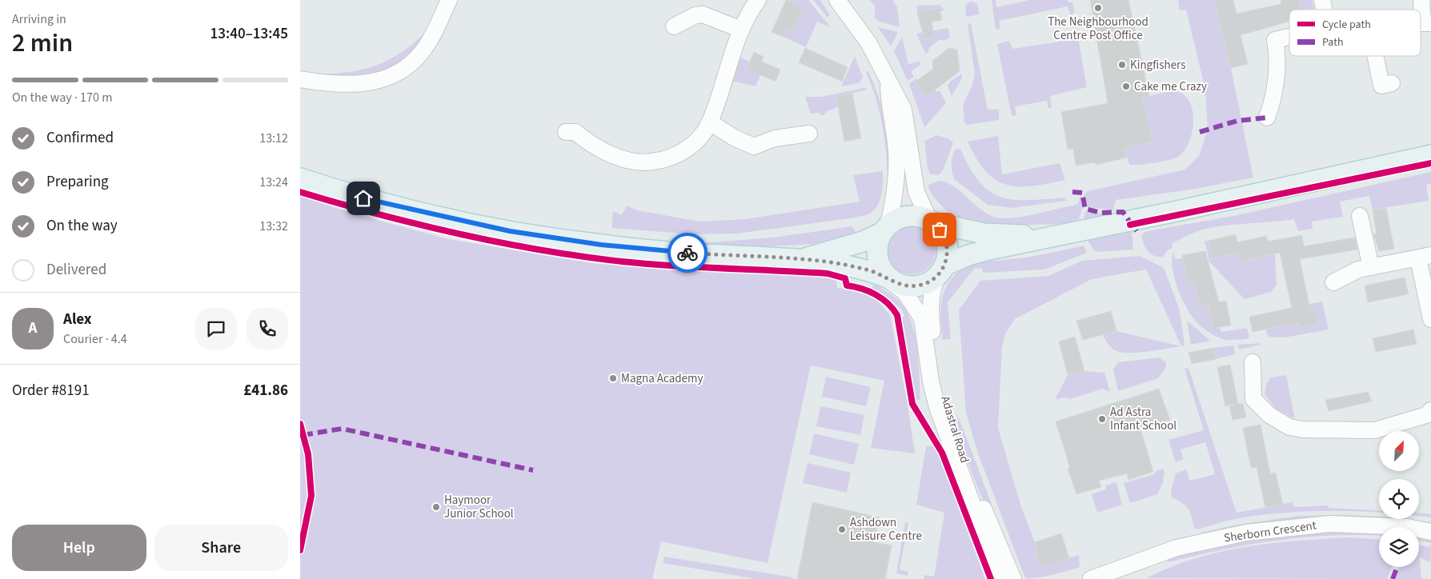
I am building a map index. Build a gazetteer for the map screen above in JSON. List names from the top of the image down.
{
  "streets": {
    "street": ["Adastral Road", "Sherborn Crescent"]
  },
  "places": [
    "The Neighbourhood Centre Post Office",
    "Kingfishers",
    "Cake me Crazy",
    "Magna Academy",
    "Ad Astra Infant School",
    "Haymoor Junior School",
    "Ashdown Leisure Centre"
  ],
  "legend": ["Cycle path", "Path"],
  "north": "top right",
  "page": {
    "heading": ["2 min", "Arriving in", "13:40–13:45"],
    "panel": [
      "Alex",
      "Courier · 4.4",
      "Order #8191",
      "£41.86"
    ],
    "bar": "On the way · 170 m",
    "list": [
      ["Confirmed", "13:12"],
      ["Preparing", "13:24"],
      ["On the way", "13:32"],
      "Delivered"
    ],
    "round": "A",
    "buttons": ["Help", "Share"]
  }
}
